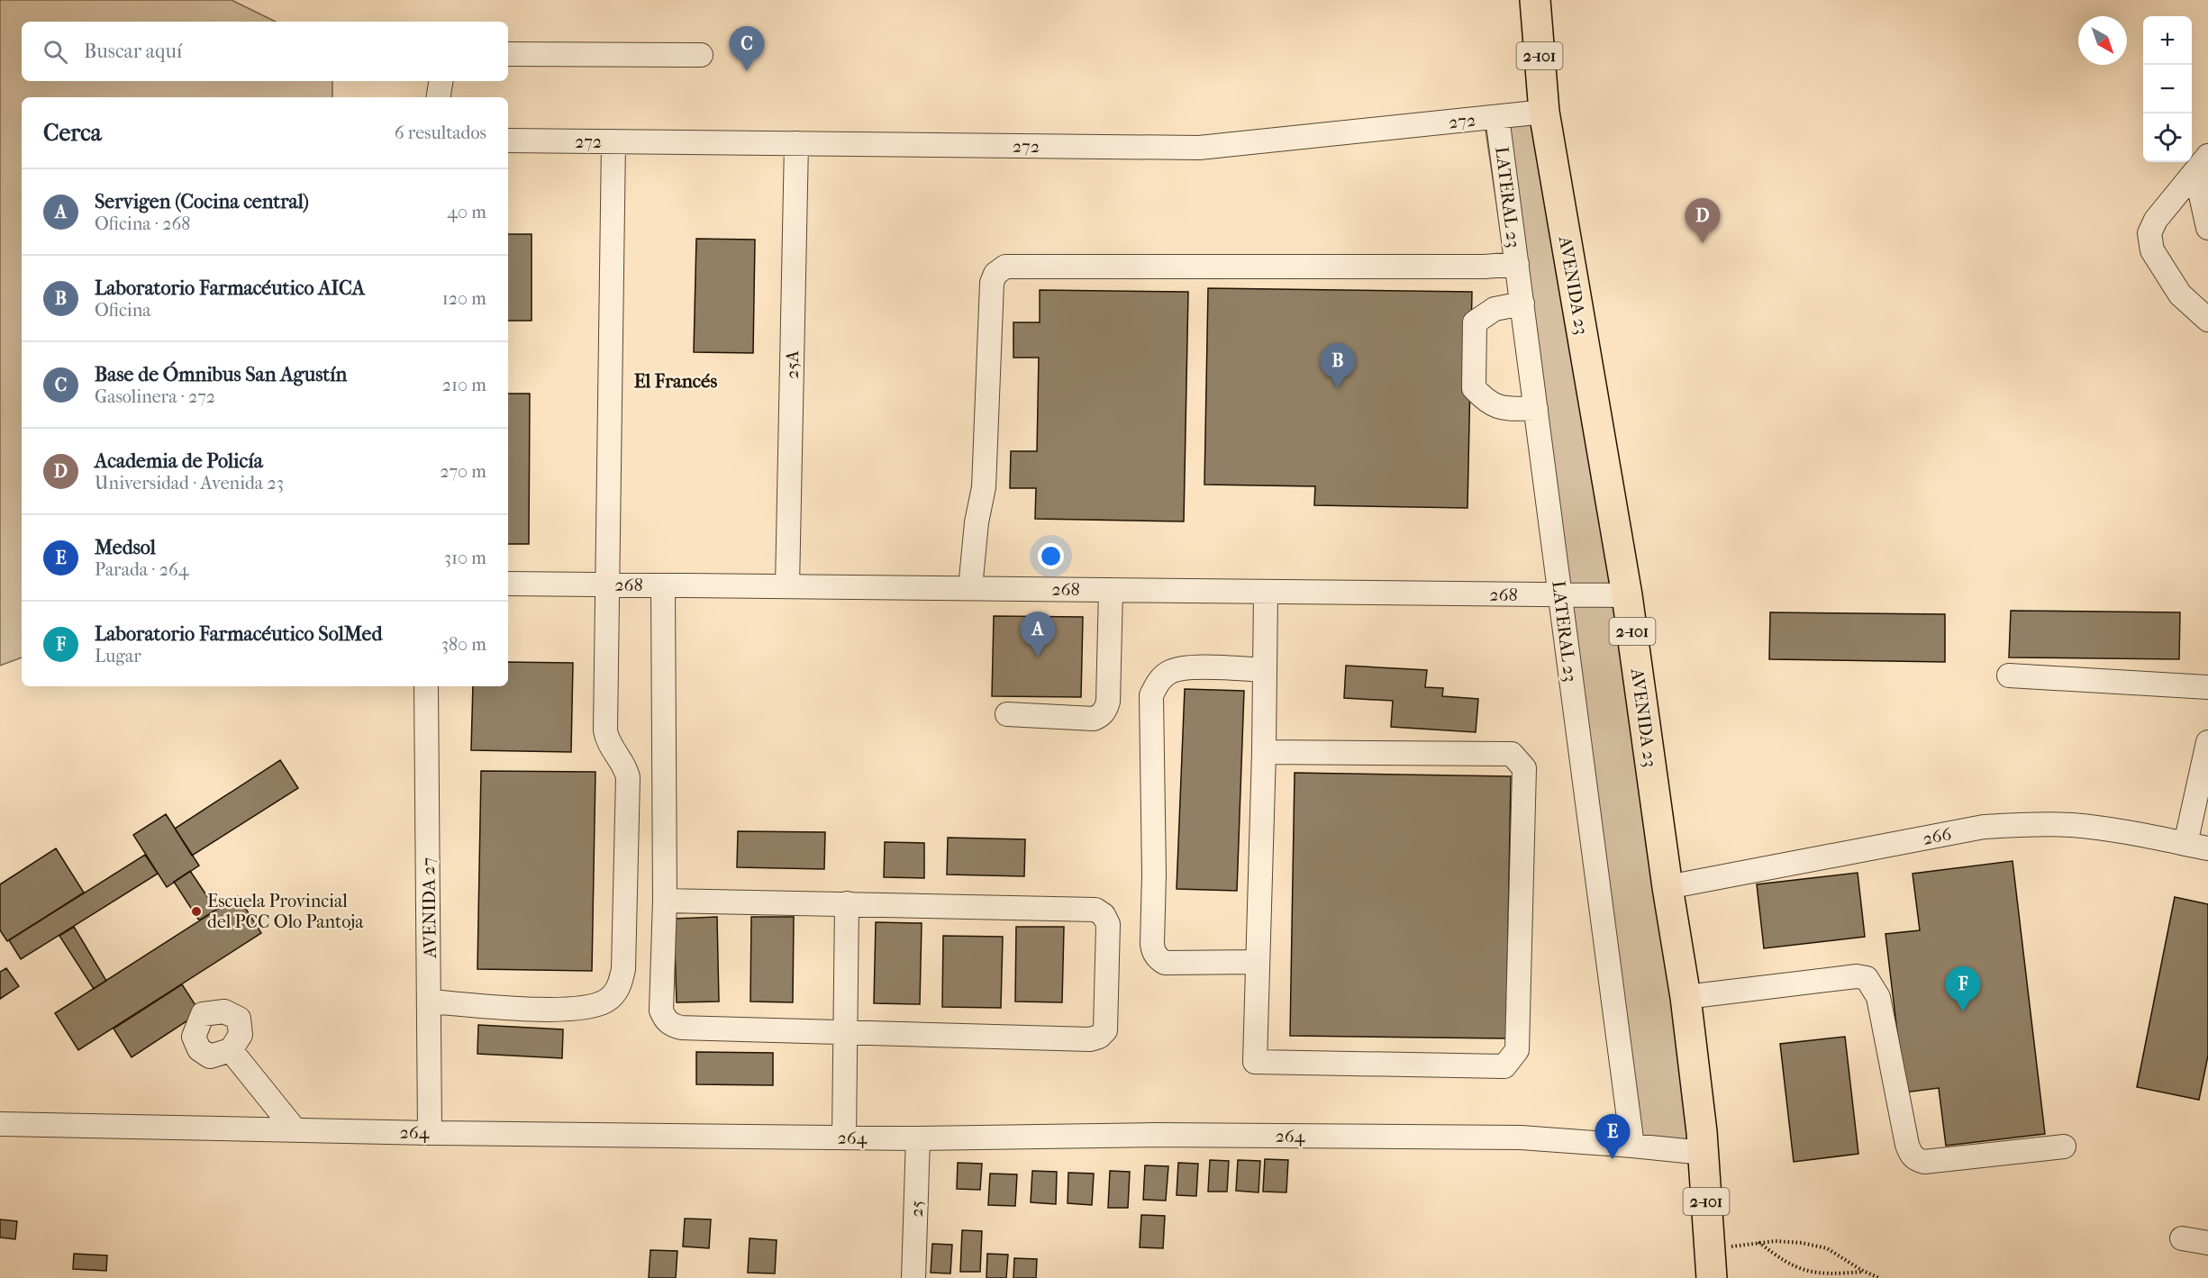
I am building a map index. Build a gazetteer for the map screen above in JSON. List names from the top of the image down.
{
  "streets": {
    "main road": ["2-101", "AVENIDA 23"],
    "street": [
      "272",
      "LATERAL 23",
      "25A",
      "268",
      "266",
      "AVENIDA 27",
      "264",
      "25"
    ]
  },
  "crossings": [
    ["272", "LATERAL 23"],
    ["272", "AVENIDA 23"],
    ["272", "25A"],
    ["LATERAL 23", "268"],
    ["LATERAL 23", "264"],
    ["AVENIDA 23", "268"],
    ["AVENIDA 23", "266"],
    ["AVENIDA 23", "264"],
    ["25A", "268"],
    ["AVENIDA 27", "264"],
    ["264", "25"]
  ],
  "districts": ["El Francés"],
  "places": ["Escuela Provincial del PCC Olo Pantoja"],
  "north": "bottom right",
  "page": {
    "map_buttons": ["+", "−"],
    "search": "Buscar aquí",
    "pins": [
      "C",
      "D",
      "B",
      "A",
      "F",
      "E"
    ],
    "heading": ["Cerca", "6 resultados"],
    "list": [
      {
        "mark": "A",
        "name": "Servigen (Cocina central)",
        "note": "Oficina · 268",
        "value": "40 m"
      },
      {
        "mark": "B",
        "name": "Laboratorio Farmacéutico AICA",
        "note": "Oficina",
        "value": "120 m"
      },
      {
        "mark": "C",
        "name": "Base de Ómnibus San Agustín",
        "note": "Gasolinera · 272",
        "value": "210 m"
      },
      {
        "mark": "D",
        "name": "Academia de Policía",
        "note": "Universidad · Avenida 23",
        "value": "270 m"
      },
      {
        "mark": "E",
        "name": "Medsol",
        "note": "Parada · 264",
        "value": "310 m"
      },
      {
        "mark": "F",
        "name": "Laboratorio Farmacéutico SolMed",
        "note": "Lugar",
        "value": "380 m"
      }
    ]
  }
}
